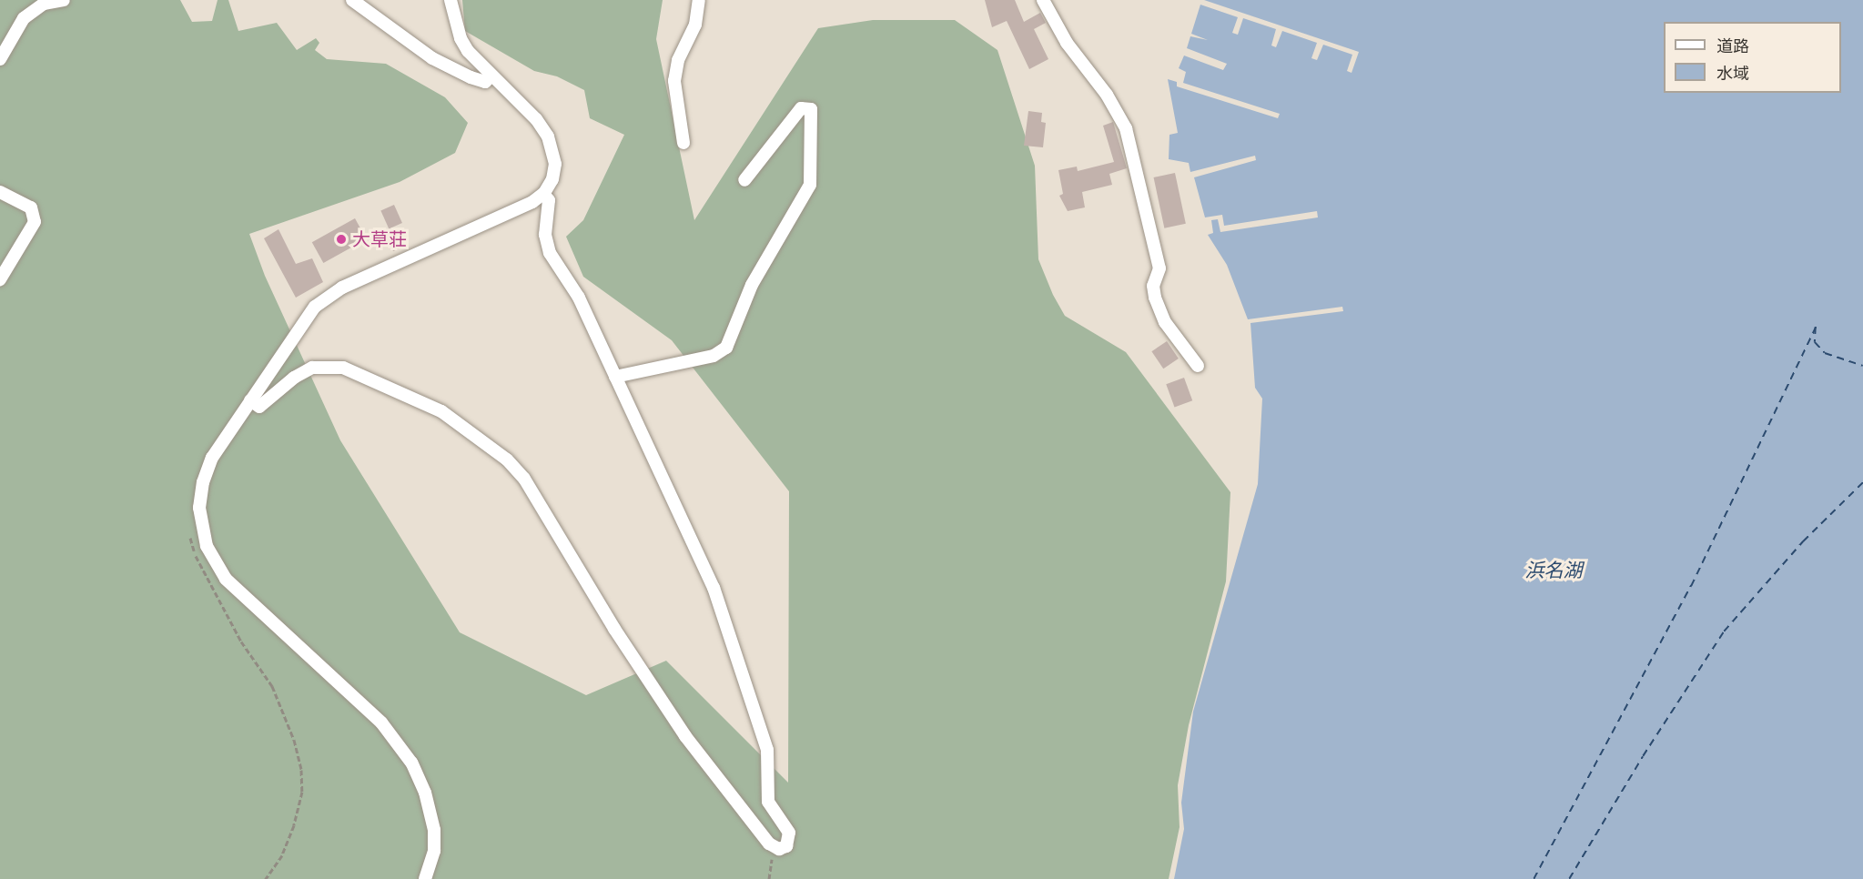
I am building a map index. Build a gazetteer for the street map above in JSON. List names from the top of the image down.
{
  "water": ["浜名湖"],
  "places": ["大草荘"],
  "legend": ["道路", "水域"]
}
